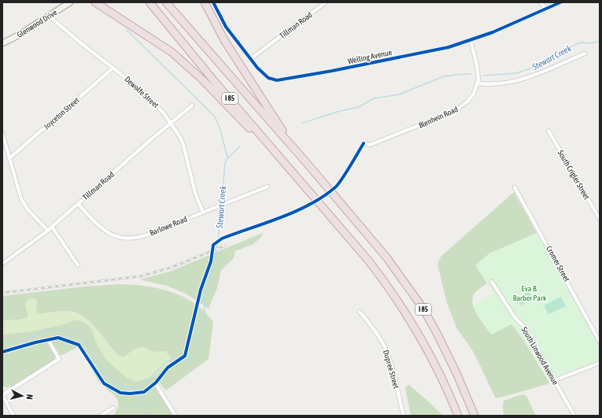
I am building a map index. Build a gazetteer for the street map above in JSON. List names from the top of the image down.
{
  "streets": {
    "highway": ["I 85"],
    "street": [
      "Glenwood Drive",
      "Tillman Road",
      "Welling Avenue",
      "Dewolfe Street",
      "Joyceton Street",
      "Blenhein Road",
      "South Crigler Street",
      "Barlowe Road",
      "Cromer Street",
      "South Linwood Avenue",
      "Dupree Street"
    ]
  },
  "crossings": [
    ["Glenwood Drive", "Dewolfe Street"],
    ["Tillman Road", "Welling Avenue"],
    ["Tillman Road", "Dewolfe Street"],
    ["Tillman Road", "Barlowe Road"],
    ["Welling Avenue", "Blenhein Road"],
    ["Dewolfe Street", "Joyceton Street"],
    ["Dewolfe Street", "Barlowe Road"]
  ],
  "water": ["Stewart Creek"],
  "parks": ["Eva B. Barber Park"],
  "north": "right"
}
